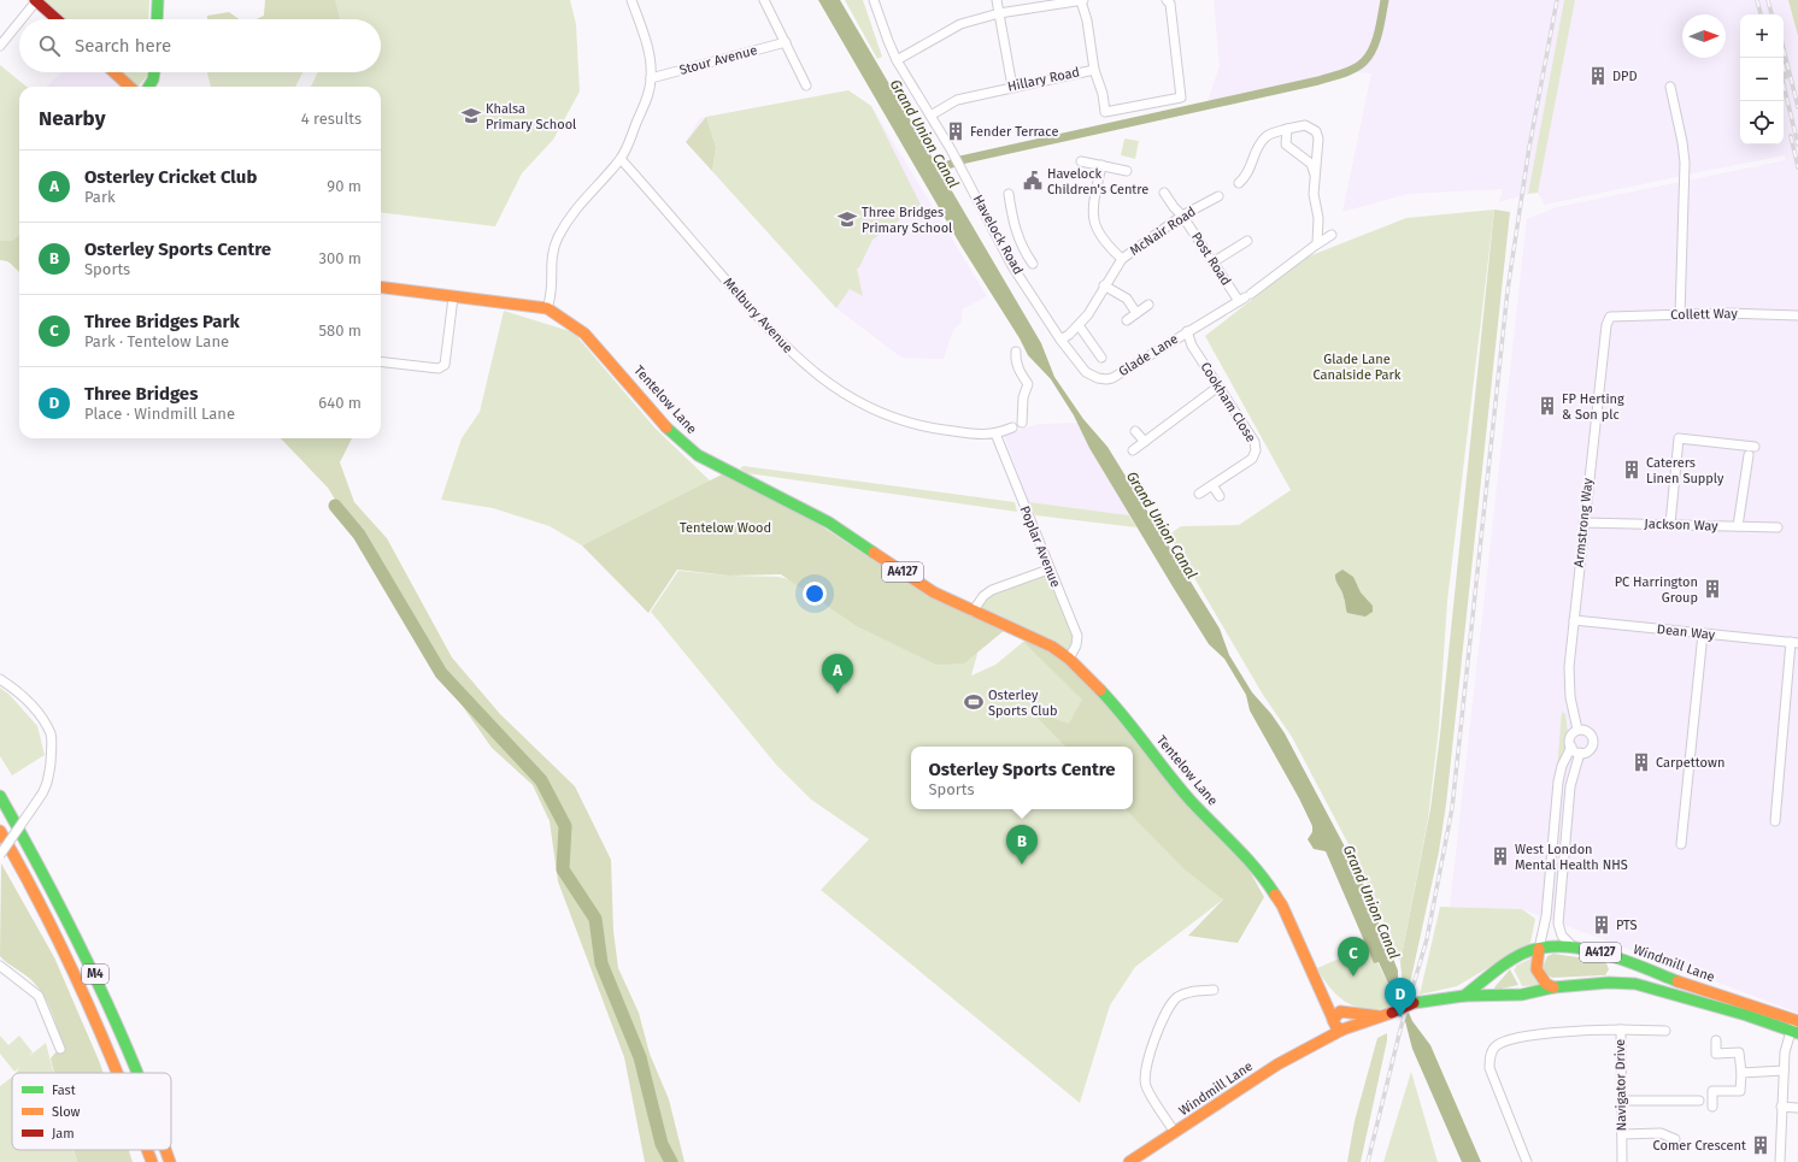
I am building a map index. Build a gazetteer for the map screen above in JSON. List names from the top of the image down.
{
  "streets": {
    "main road": [
      "Tentelow Lane",
      "A4127",
      "Windmill Lane",
      "M4"
    ],
    "street": [
      "Stour Avenue",
      "Hillary Road",
      "McNair Road",
      "Havelock Road",
      "Post Road",
      "Collett Way",
      "Melbury Avenue",
      "Glade Lane",
      "Cookham Close",
      "Armstrong Way",
      "Jackson Way",
      "Poplar Avenue",
      "Dean Way",
      "Navigator Drive"
    ]
  },
  "crossings": [
    ["Hillary Road", "Havelock Road"],
    ["McNair Road", "Havelock Road"],
    ["McNair Road", "Post Road"],
    ["McNair Road", "Glade Lane"],
    ["Havelock Road", "Glade Lane"],
    ["Post Road", "Glade Lane"],
    ["Collett Way", "Armstrong Way"],
    ["Melbury Avenue", "Poplar Avenue"],
    ["Glade Lane", "Cookham Close"],
    ["Tentelow Lane", "Poplar Avenue"],
    ["Tentelow Lane", "Windmill Lane"],
    ["Armstrong Way", "Jackson Way"],
    ["Armstrong Way", "Dean Way"]
  ],
  "water": ["Grand Union Canal"],
  "parks": ["Glade Lane Canalside Park", "Tentelow Wood"],
  "places": {
    "building": [
      "DPD",
      "Fender Terrace",
      "FP Herting & Son plc",
      "Caterers Linen Supply",
      "PC Harrington Group",
      "Carpettown",
      "West London Mental Health NHS",
      "PTS",
      "Comer Crescent"
    ],
    "school or university": ["Khalsa Primary School", "Three Bridges Primary School"],
    "public building": ["Havelock Children's Centre"],
    "sports": ["Osterley Sports Club"]
  },
  "legend": ["Fast", "Slow", "Jam"],
  "north": "right",
  "page": {
    "map_buttons": ["+", "−"],
    "search": "Search here",
    "heading": ["Nearby", "4 results"],
    "list": [
      {
        "mark": "A",
        "name": "Osterley Cricket Club",
        "note": "Park",
        "value": "90 m"
      },
      {
        "mark": "B",
        "name": "Osterley Sports Centre",
        "note": "Sports",
        "value": "300 m"
      },
      {
        "mark": "C",
        "name": "Three Bridges Park",
        "note": "Park · Tentelow Lane",
        "value": "580 m"
      },
      {
        "mark": "D",
        "name": "Three Bridges",
        "note": "Place · Windmill Lane",
        "value": "640 m"
      }
    ],
    "pins": [
      "A",
      "B",
      "C",
      "D"
    ],
    "popup": ["Osterley Sports Centre", "Sports"]
  }
}
